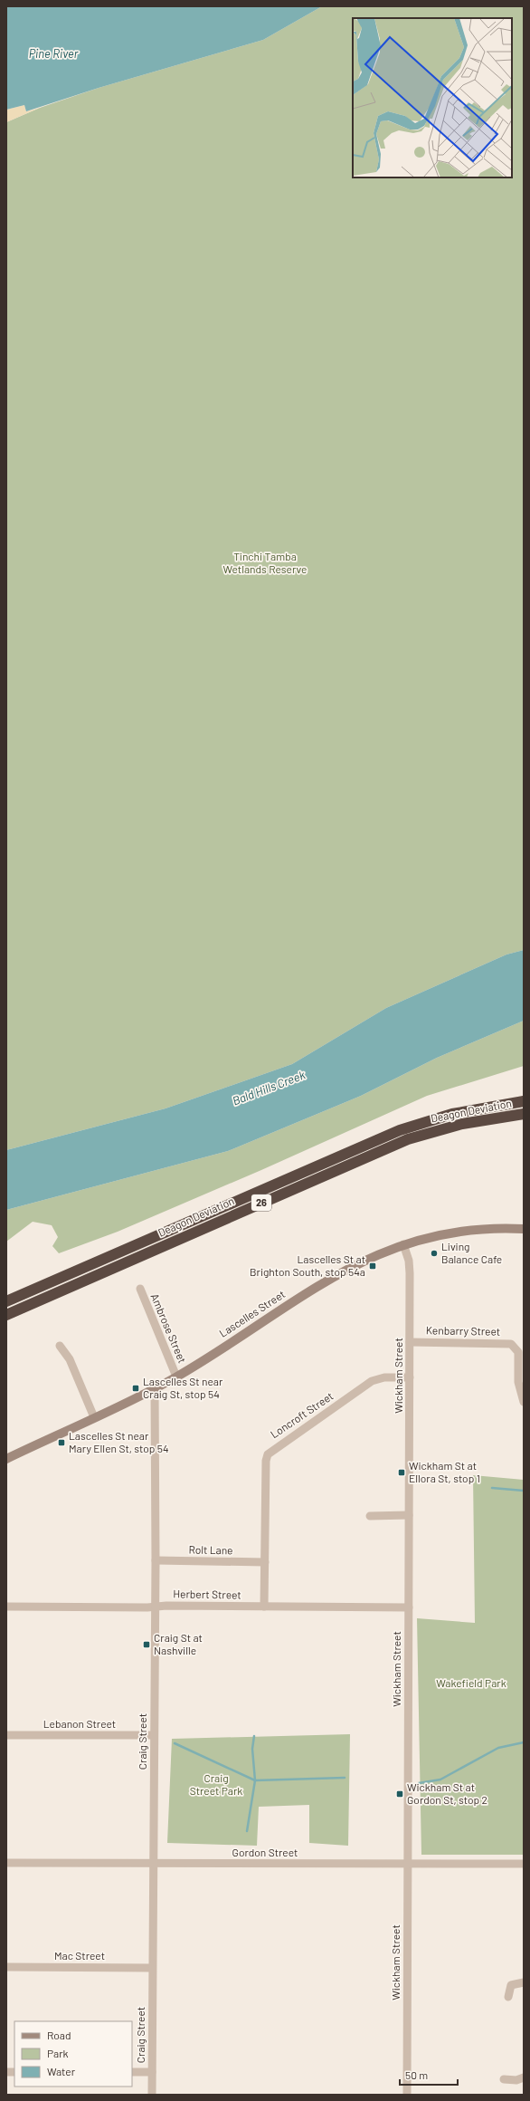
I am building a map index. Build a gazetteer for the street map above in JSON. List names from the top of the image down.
{
  "streets": {
    "highway": ["Deagon Deviation", "26"],
    "street": [
      "Lascelles Street",
      "Ambrose Street",
      "Kenbarry Street",
      "Wickham Street",
      "Loncroft Street",
      "Rolt Lane",
      "Herbert Street",
      "Lebanon Street",
      "Craig Street",
      "Gordon Street",
      "Mac Street"
    ]
  },
  "crossings": [
    ["Lascelles Street", "Ambrose Street"],
    ["Lascelles Street", "Wickham Street"],
    ["Lascelles Street", "Craig Street"],
    ["Kenbarry Street", "Wickham Street"],
    ["Wickham Street", "Loncroft Street"],
    ["Wickham Street", "Herbert Street"],
    ["Wickham Street", "Gordon Street"],
    ["Loncroft Street", "Rolt Lane"],
    ["Loncroft Street", "Herbert Street"],
    ["Rolt Lane", "Craig Street"],
    ["Herbert Street", "Craig Street"],
    ["Lebanon Street", "Craig Street"],
    ["Craig Street", "Gordon Street"],
    ["Craig Street", "Mac Street"]
  ],
  "water": ["Pine River", "Bald Hills Creek"],
  "parks": ["Tinchi Tamba Wetlands Reserve", "Wakefield Park", "Craig Street Park"],
  "places": {
    "other": ["Living Balance Cafe"],
    "transit": [
      "Lascelles St at Brighton South, stop 54a",
      "Lascelles St near Craig St, stop 54",
      "Lascelles St near Mary Ellen St, stop 54",
      "Wickham St at Ellora St, stop 1",
      "Craig St at Nashville",
      "Wickham St at Gordon St, stop 2"
    ]
  },
  "legend": ["Road", "Park", "Water"],
  "scale_bar": "50 m"
}
